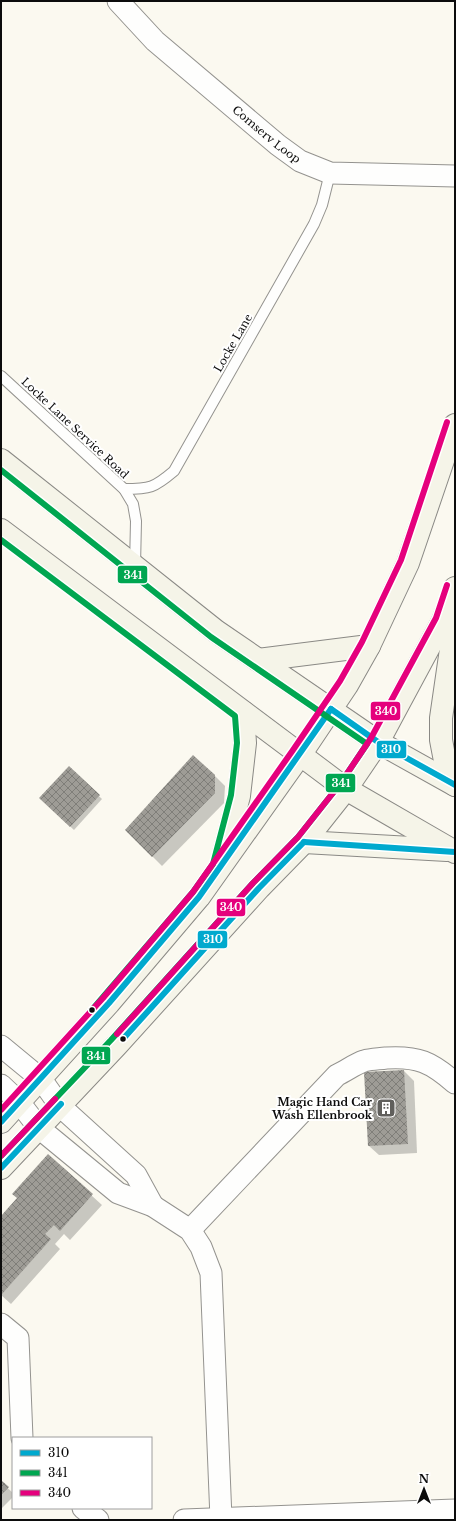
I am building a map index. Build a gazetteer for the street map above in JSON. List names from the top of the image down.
{
  "streets": {
    "street": ["Comserv Loop"],
    "lane": ["Locke Lane", "Locke Lane Service Road"]
  },
  "crossings": [
    ["Comserv Loop", "Locke Lane"],
    ["Locke Lane", "Locke Lane Service Road"]
  ],
  "places": {
    "building": ["Magic Hand Car Wash Ellenbrook"]
  },
  "lines": ["transit line 340", "transit line 341", "transit line 310"],
  "legend": ["310", "341", "340"],
  "north": "top"
}
